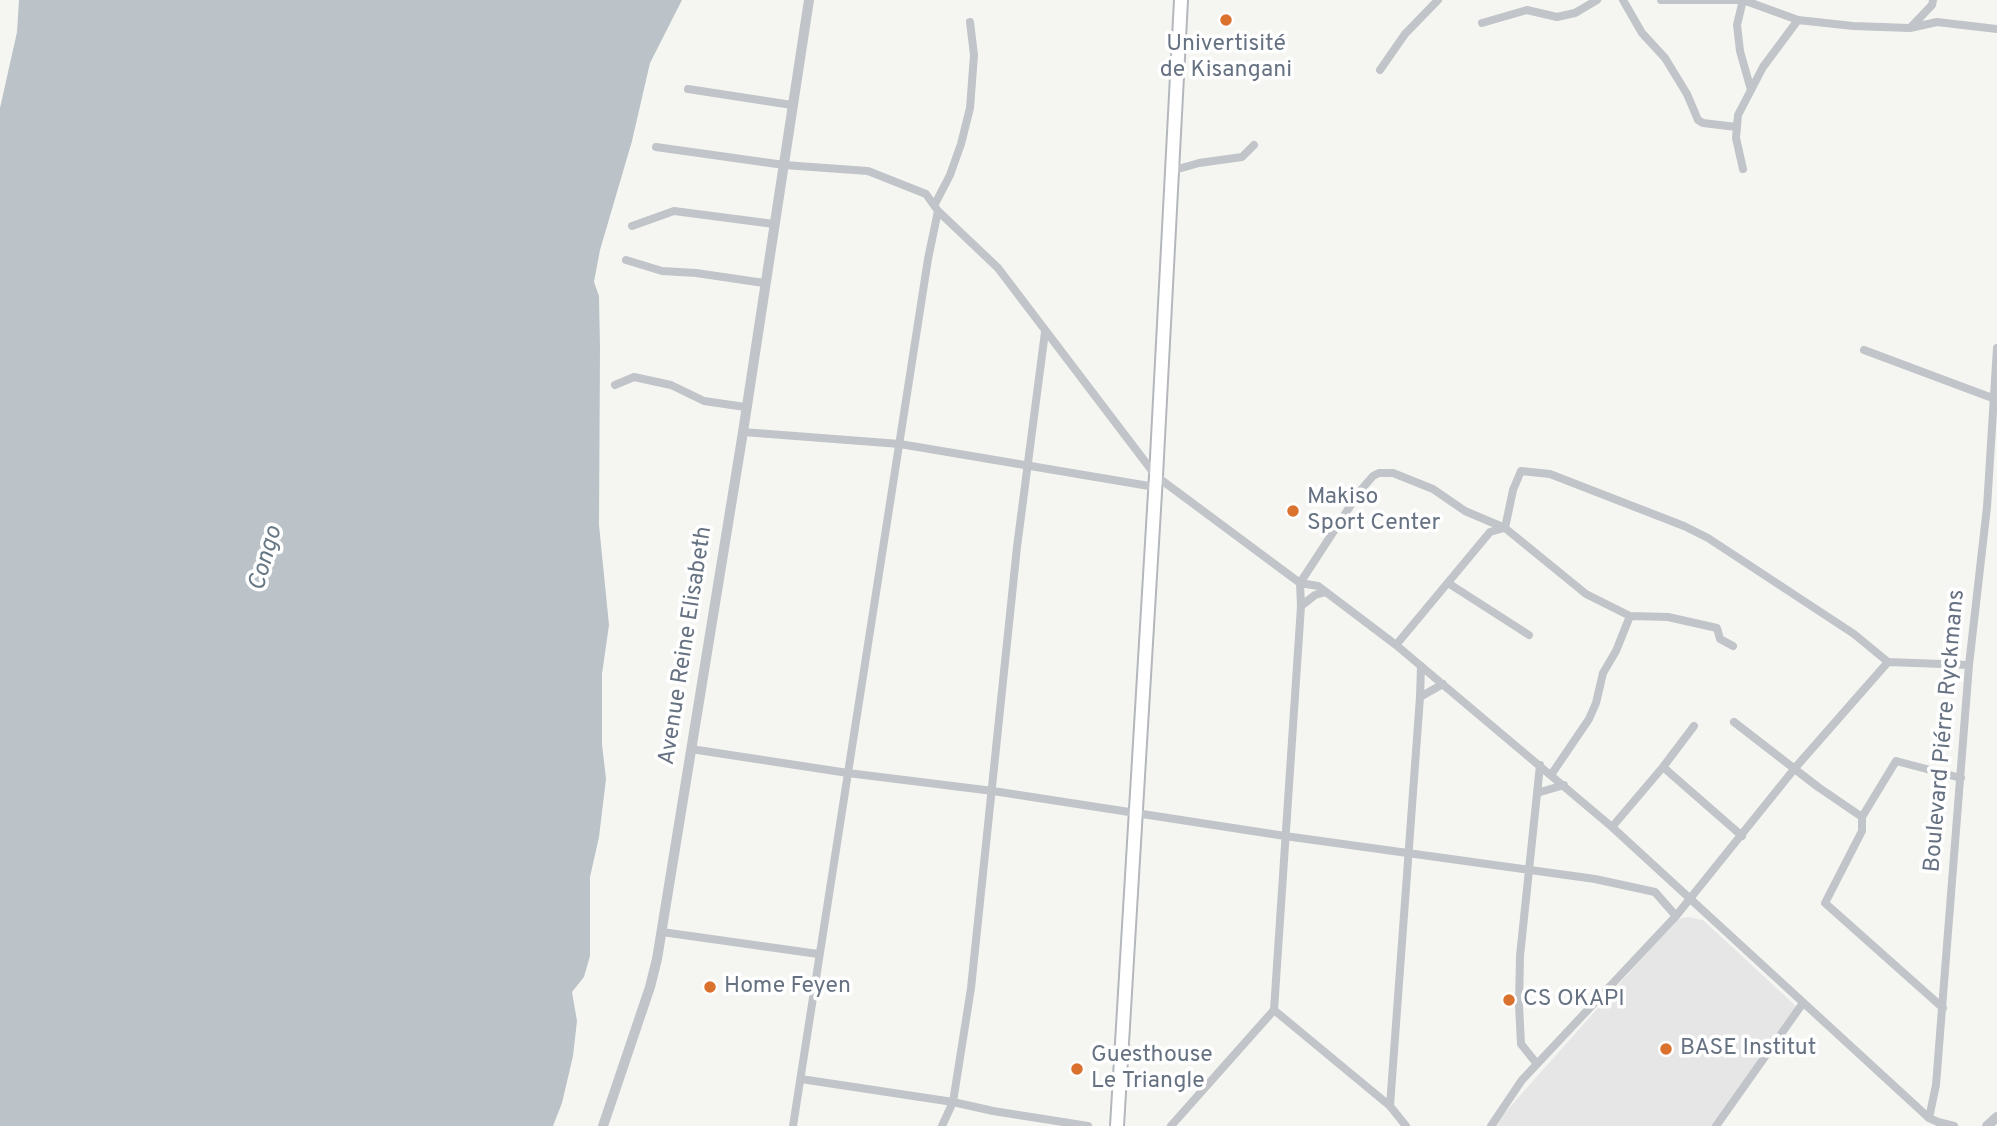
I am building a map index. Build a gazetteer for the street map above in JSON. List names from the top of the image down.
{
  "streets": {
    "street": ["Avenue Reine Elisabeth", "Boulevard Piérre Ryckmans"]
  },
  "water": ["Congo"],
  "places": [
    "Univertisité de Kisangani",
    "Makiso Sport Center",
    "Home Feyen",
    "CS OKAPI",
    "BASE Institut",
    "Guesthouse Le Triangle"
  ]
}
